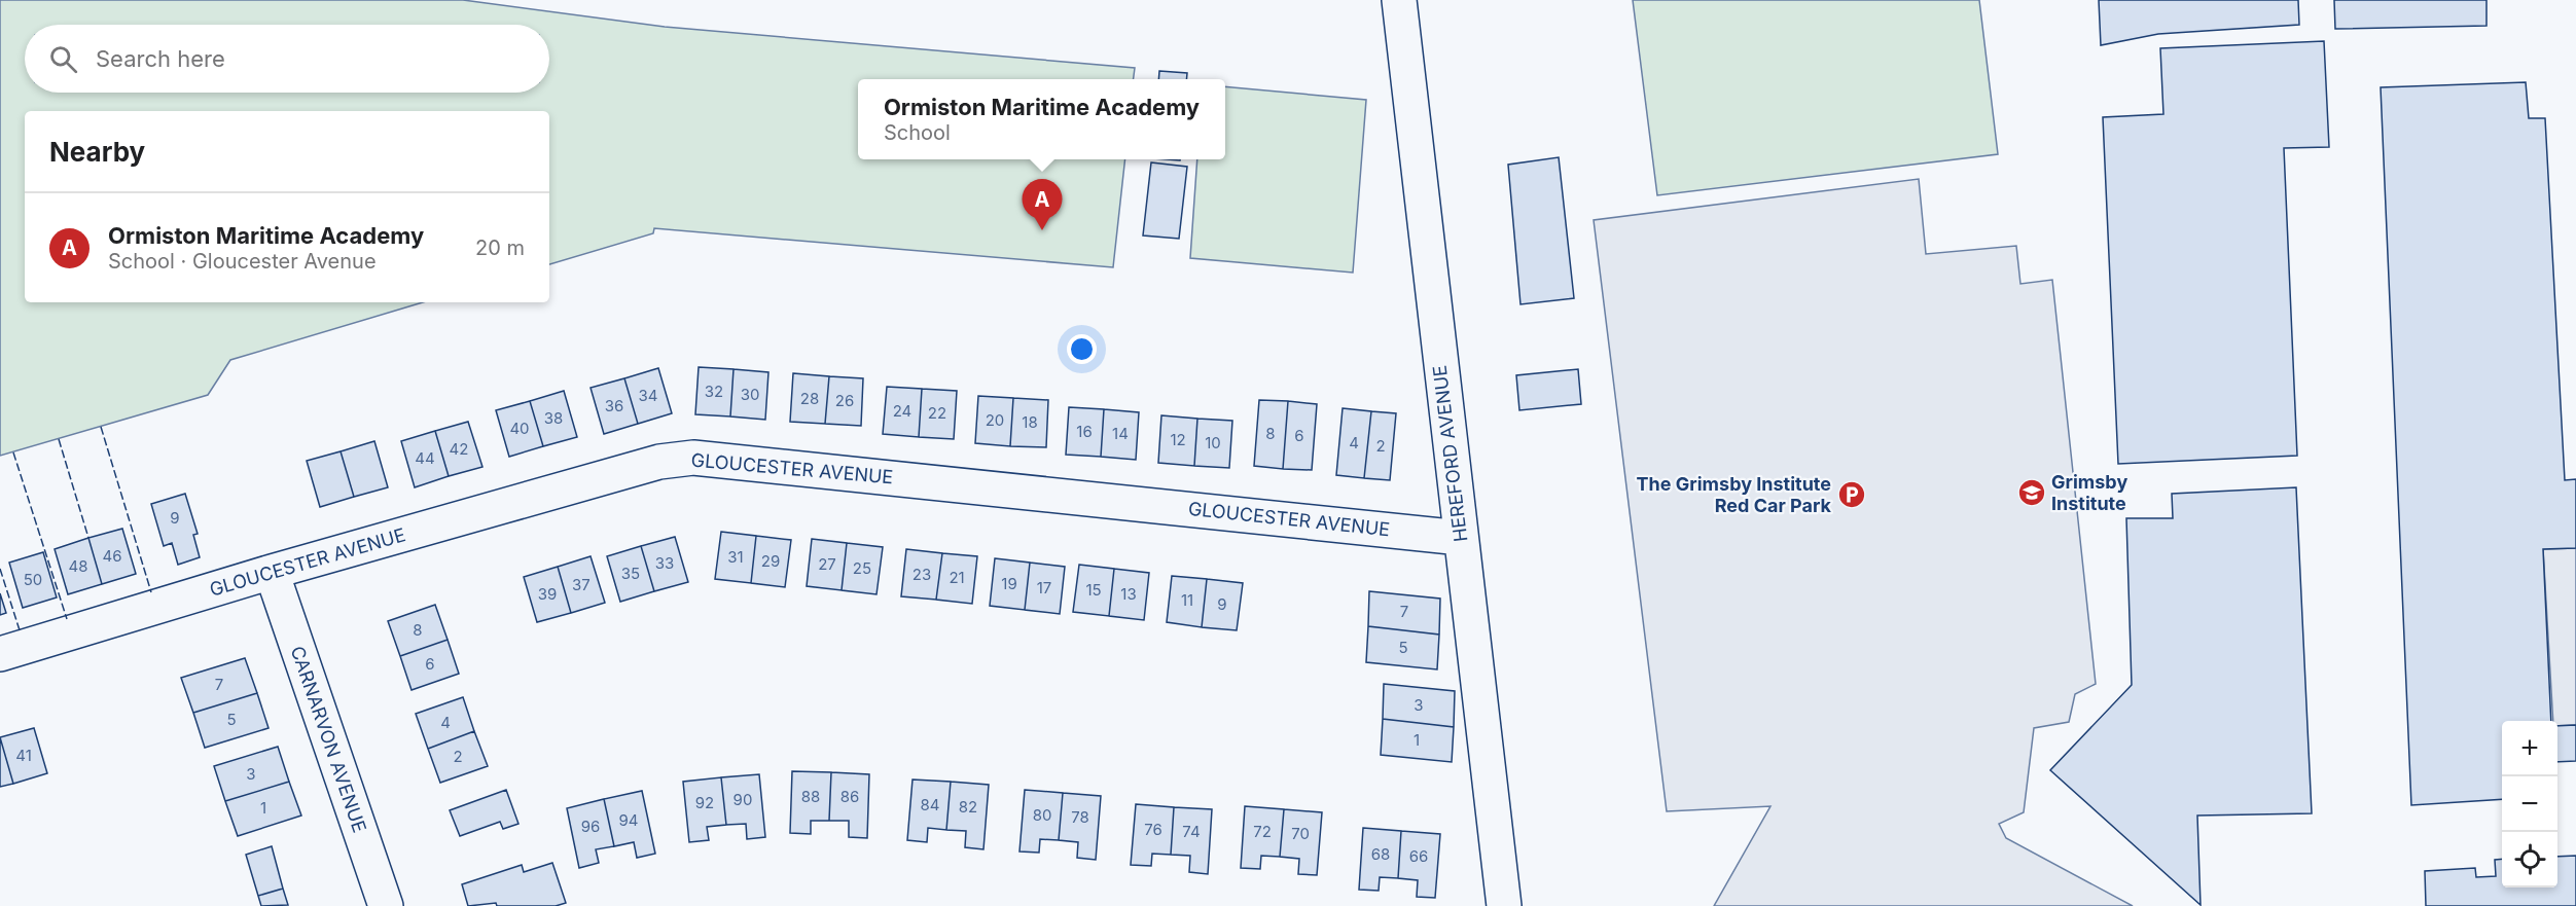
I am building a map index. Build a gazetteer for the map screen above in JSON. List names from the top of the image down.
{
  "streets": {
    "street": ["HEREFORD AVENUE", "GLOUCESTER AVENUE", "CARNARVON AVENUE"]
  },
  "crossings": [
    ["HEREFORD AVENUE", "GLOUCESTER AVENUE"],
    ["GLOUCESTER AVENUE", "CARNARVON AVENUE"]
  ],
  "places": {
    "school or university": ["Grimsby Institute"],
    "parking": ["The Grimsby Institute Red Car Park"]
  },
  "house_numbers": [
    "32",
    "30",
    "34",
    "28",
    "26",
    "36",
    "24",
    "22",
    "38",
    "20",
    "18",
    "40",
    "16",
    "14",
    "8",
    "6",
    "12",
    "10",
    "4",
    "2",
    "42",
    "44",
    "9",
    "46",
    "31",
    "29",
    "33",
    "27",
    "48",
    "25",
    "35",
    "23",
    "21",
    "50",
    "19",
    "37",
    "17",
    "15",
    "39",
    "13",
    "11",
    "9",
    "7",
    "8",
    "5",
    "6",
    "7",
    "3",
    "5",
    "4",
    "1",
    "41",
    "2",
    "3",
    "88",
    "86",
    "90",
    "92",
    "84",
    "82",
    "1",
    "80",
    "78",
    "94",
    "96",
    "76",
    "74",
    "72",
    "70",
    "68",
    "66"
  ],
  "page": {
    "search": "Search here",
    "popup": ["Ormiston Maritime Academy", "School"],
    "heading": "Nearby",
    "pins": "A",
    "list": [
      {
        "mark": "A",
        "name": "Ormiston Maritime Academy",
        "note": "School · Gloucester Avenue",
        "value": "20 m"
      }
    ],
    "map_buttons": ["+", "−"]
  }
}
